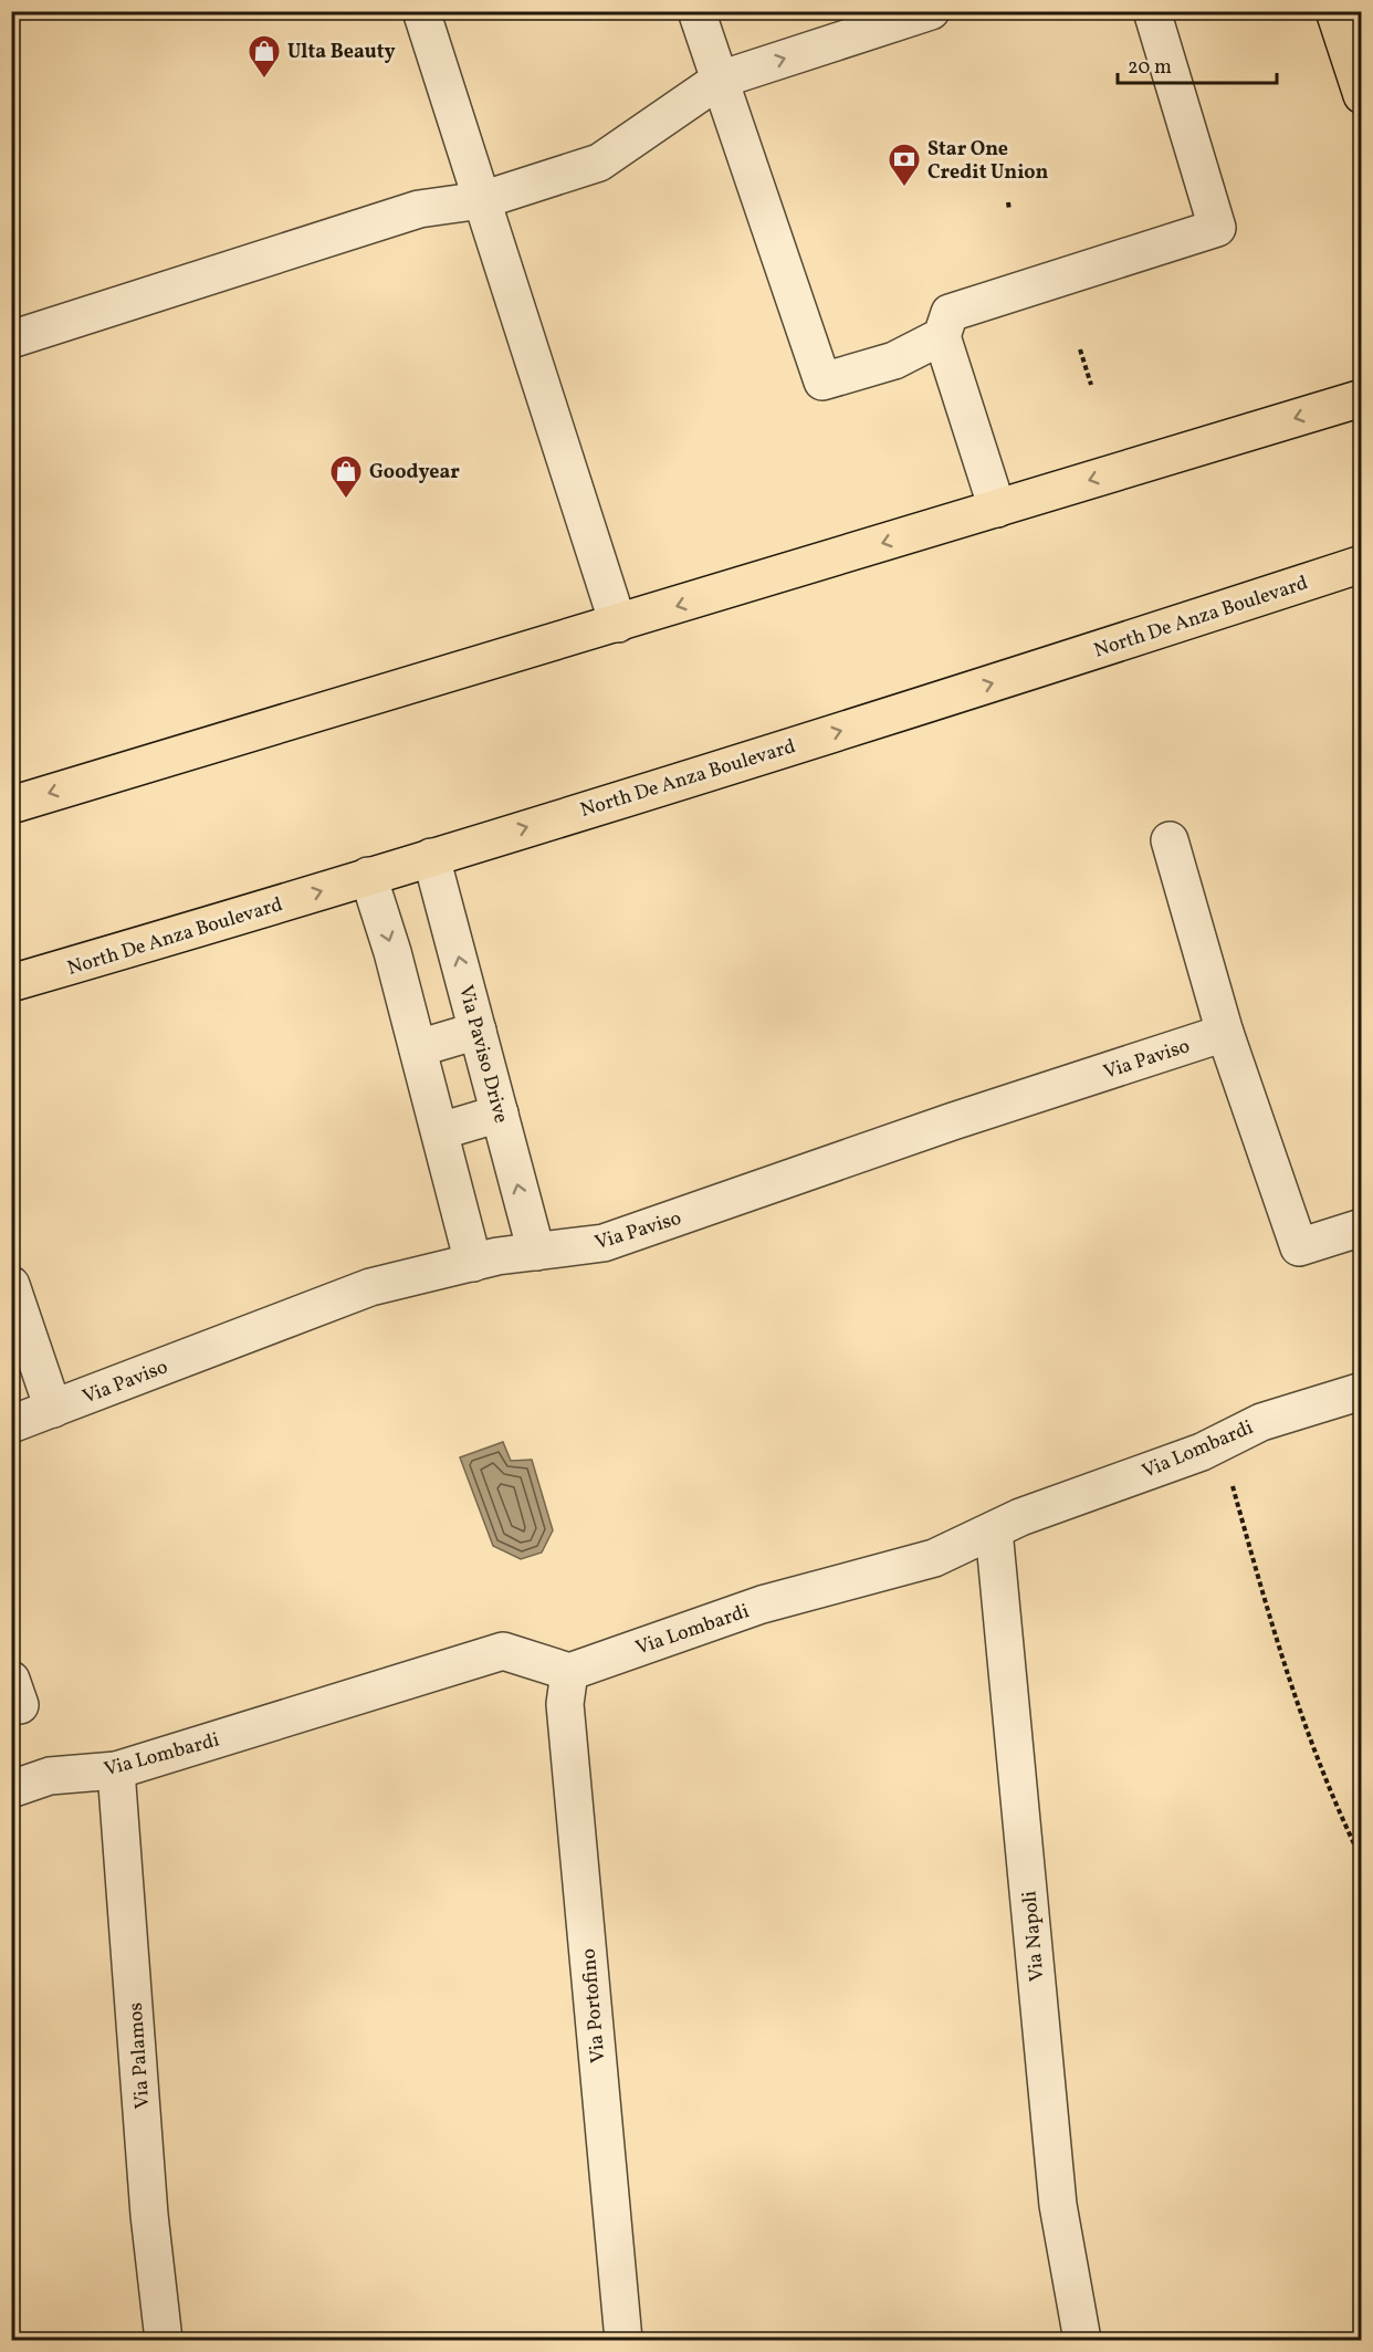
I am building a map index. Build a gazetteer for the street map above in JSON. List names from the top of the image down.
{
  "streets": {
    "main road": ["North De Anza Boulevard"],
    "lane": [
      "Via Paviso Drive",
      "Via Paviso",
      "Via Lombardi",
      "Via Napoli",
      "Via Portofino",
      "Via Palamos"
    ]
  },
  "crossings": [
    ["North De Anza Boulevard", "Via Paviso Drive"],
    ["Via Paviso Drive", "Via Paviso"],
    ["Via Lombardi", "Via Napoli"],
    ["Via Lombardi", "Via Portofino"],
    ["Via Lombardi", "Via Palamos"]
  ],
  "places": {
    "shop": ["Ulta Beauty", "Goodyear"],
    "bank": ["Star One Credit Union"]
  },
  "scale_bar": "20 m"
}
